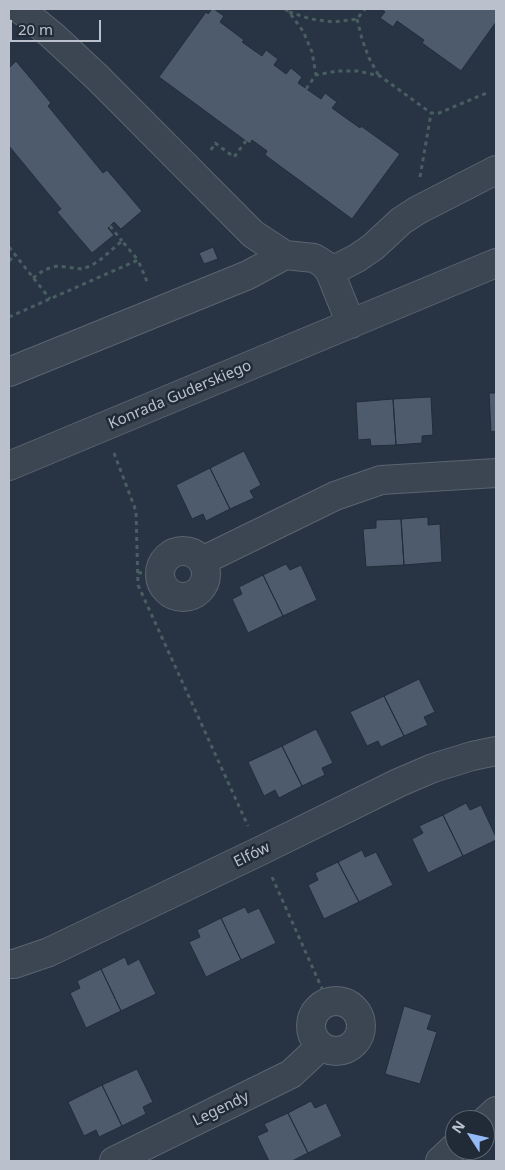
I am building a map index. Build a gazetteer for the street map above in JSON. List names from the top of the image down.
{
  "streets": {
    "street": ["Konrada Guderskiego", "Elfów", "Legendy"]
  },
  "scale_bar": "20 m",
  "north": "top left"
}
